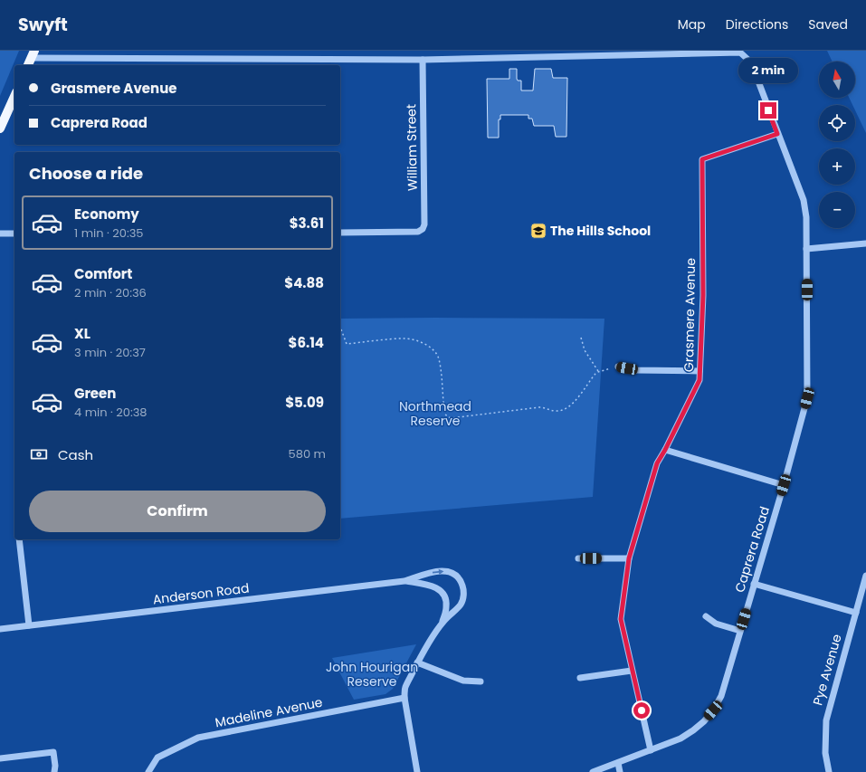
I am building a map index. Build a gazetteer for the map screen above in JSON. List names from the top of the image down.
{
  "streets": {
    "street": [
      "William Street",
      "Grasmere Avenue",
      "Caprera Road",
      "Anderson Road",
      "Pye Avenue",
      "Madeline Avenue"
    ]
  },
  "crossings": [
    ["William Street", "Caprera Road"],
    ["Grasmere Avenue", "Caprera Road"],
    ["Anderson Road", "Madeline Avenue"]
  ],
  "parks": ["Northmead Reserve", "John Hourigan Reserve"],
  "places": {
    "school or university": ["The Hills School"]
  },
  "north": "top",
  "page": {
    "header": "Swyft",
    "nav": ["Map", "Directions", "Saved"],
    "bubble": "2 min",
    "map_buttons": ["+", "−"],
    "banner": ["Grasmere Avenue", "Caprera Road"],
    "heading": "Choose a ride",
    "list": [
      {
        "name": "Economy",
        "note": "1 min · 20:35",
        "value": "$3.61"
      },
      {
        "name": "Comfort",
        "note": "2 min · 20:36",
        "value": "$4.88"
      },
      {
        "name": "XL",
        "note": "3 min · 20:37",
        "value": "$6.14"
      },
      {
        "name": "Green",
        "note": "4 min · 20:38",
        "value": "$5.09"
      }
    ],
    "pay": ["Cash", "580 m"],
    "buttons": "Confirm"
  }
}
